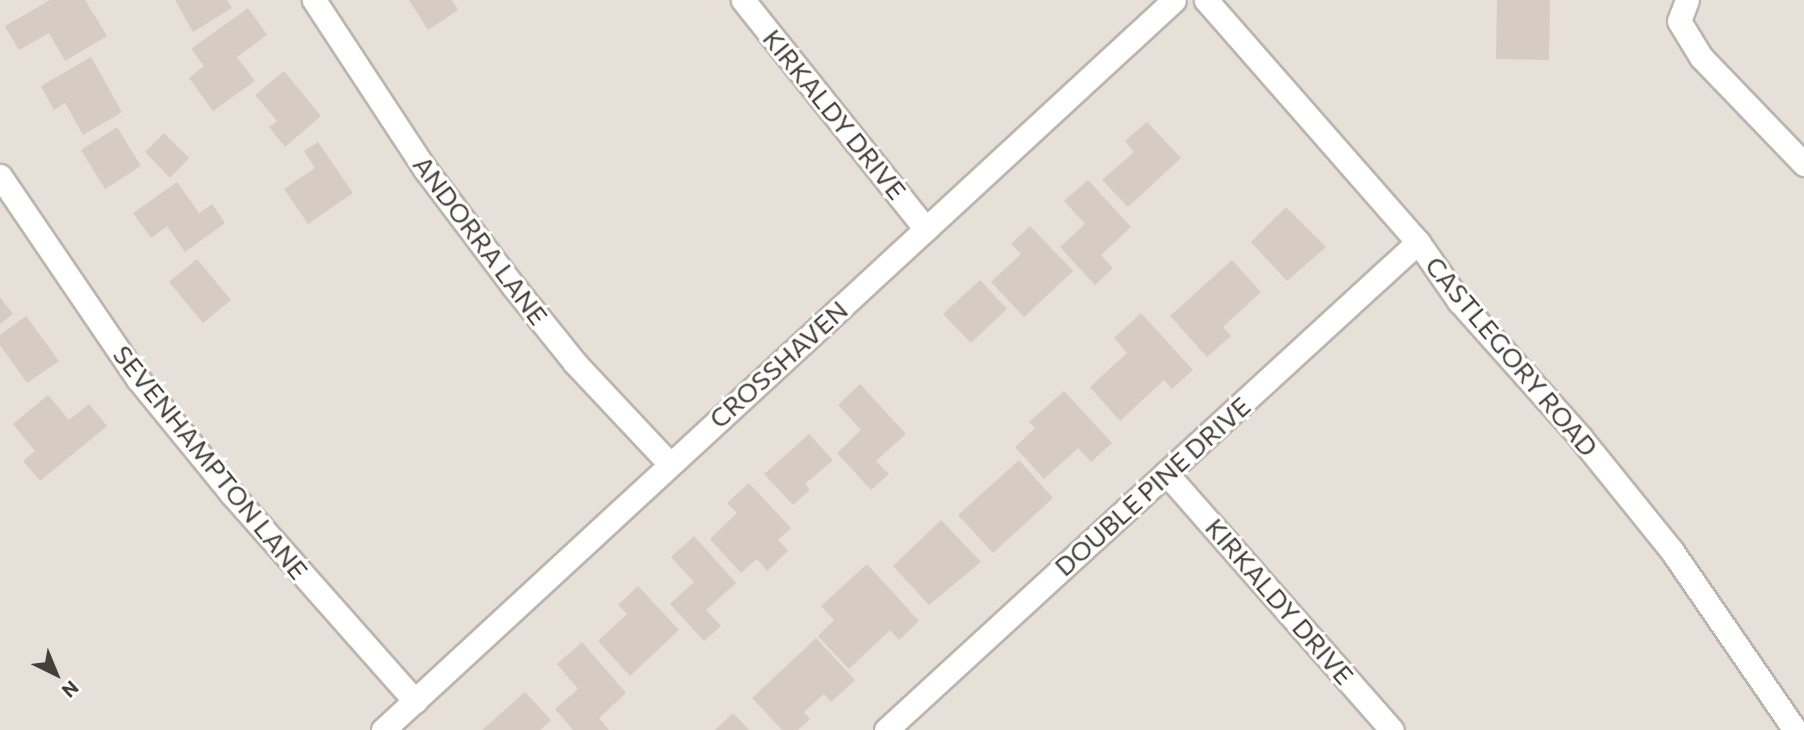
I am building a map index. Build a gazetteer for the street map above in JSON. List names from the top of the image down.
{
  "streets": {
    "street": [
      "KIRKALDY DRIVE",
      "ANDORRA LANE",
      "CASTLEGORY ROAD",
      "CROSSHAVEN",
      "SEVENHAMPTON LANE",
      "DOUBLE PINE DRIVE"
    ]
  },
  "crossings": [
    ["KIRKALDY DRIVE", "CROSSHAVEN"],
    ["KIRKALDY DRIVE", "DOUBLE PINE DRIVE"],
    ["ANDORRA LANE", "CROSSHAVEN"],
    ["CASTLEGORY ROAD", "DOUBLE PINE DRIVE"],
    ["CROSSHAVEN", "SEVENHAMPTON LANE"]
  ],
  "north": "bottom right"
}
